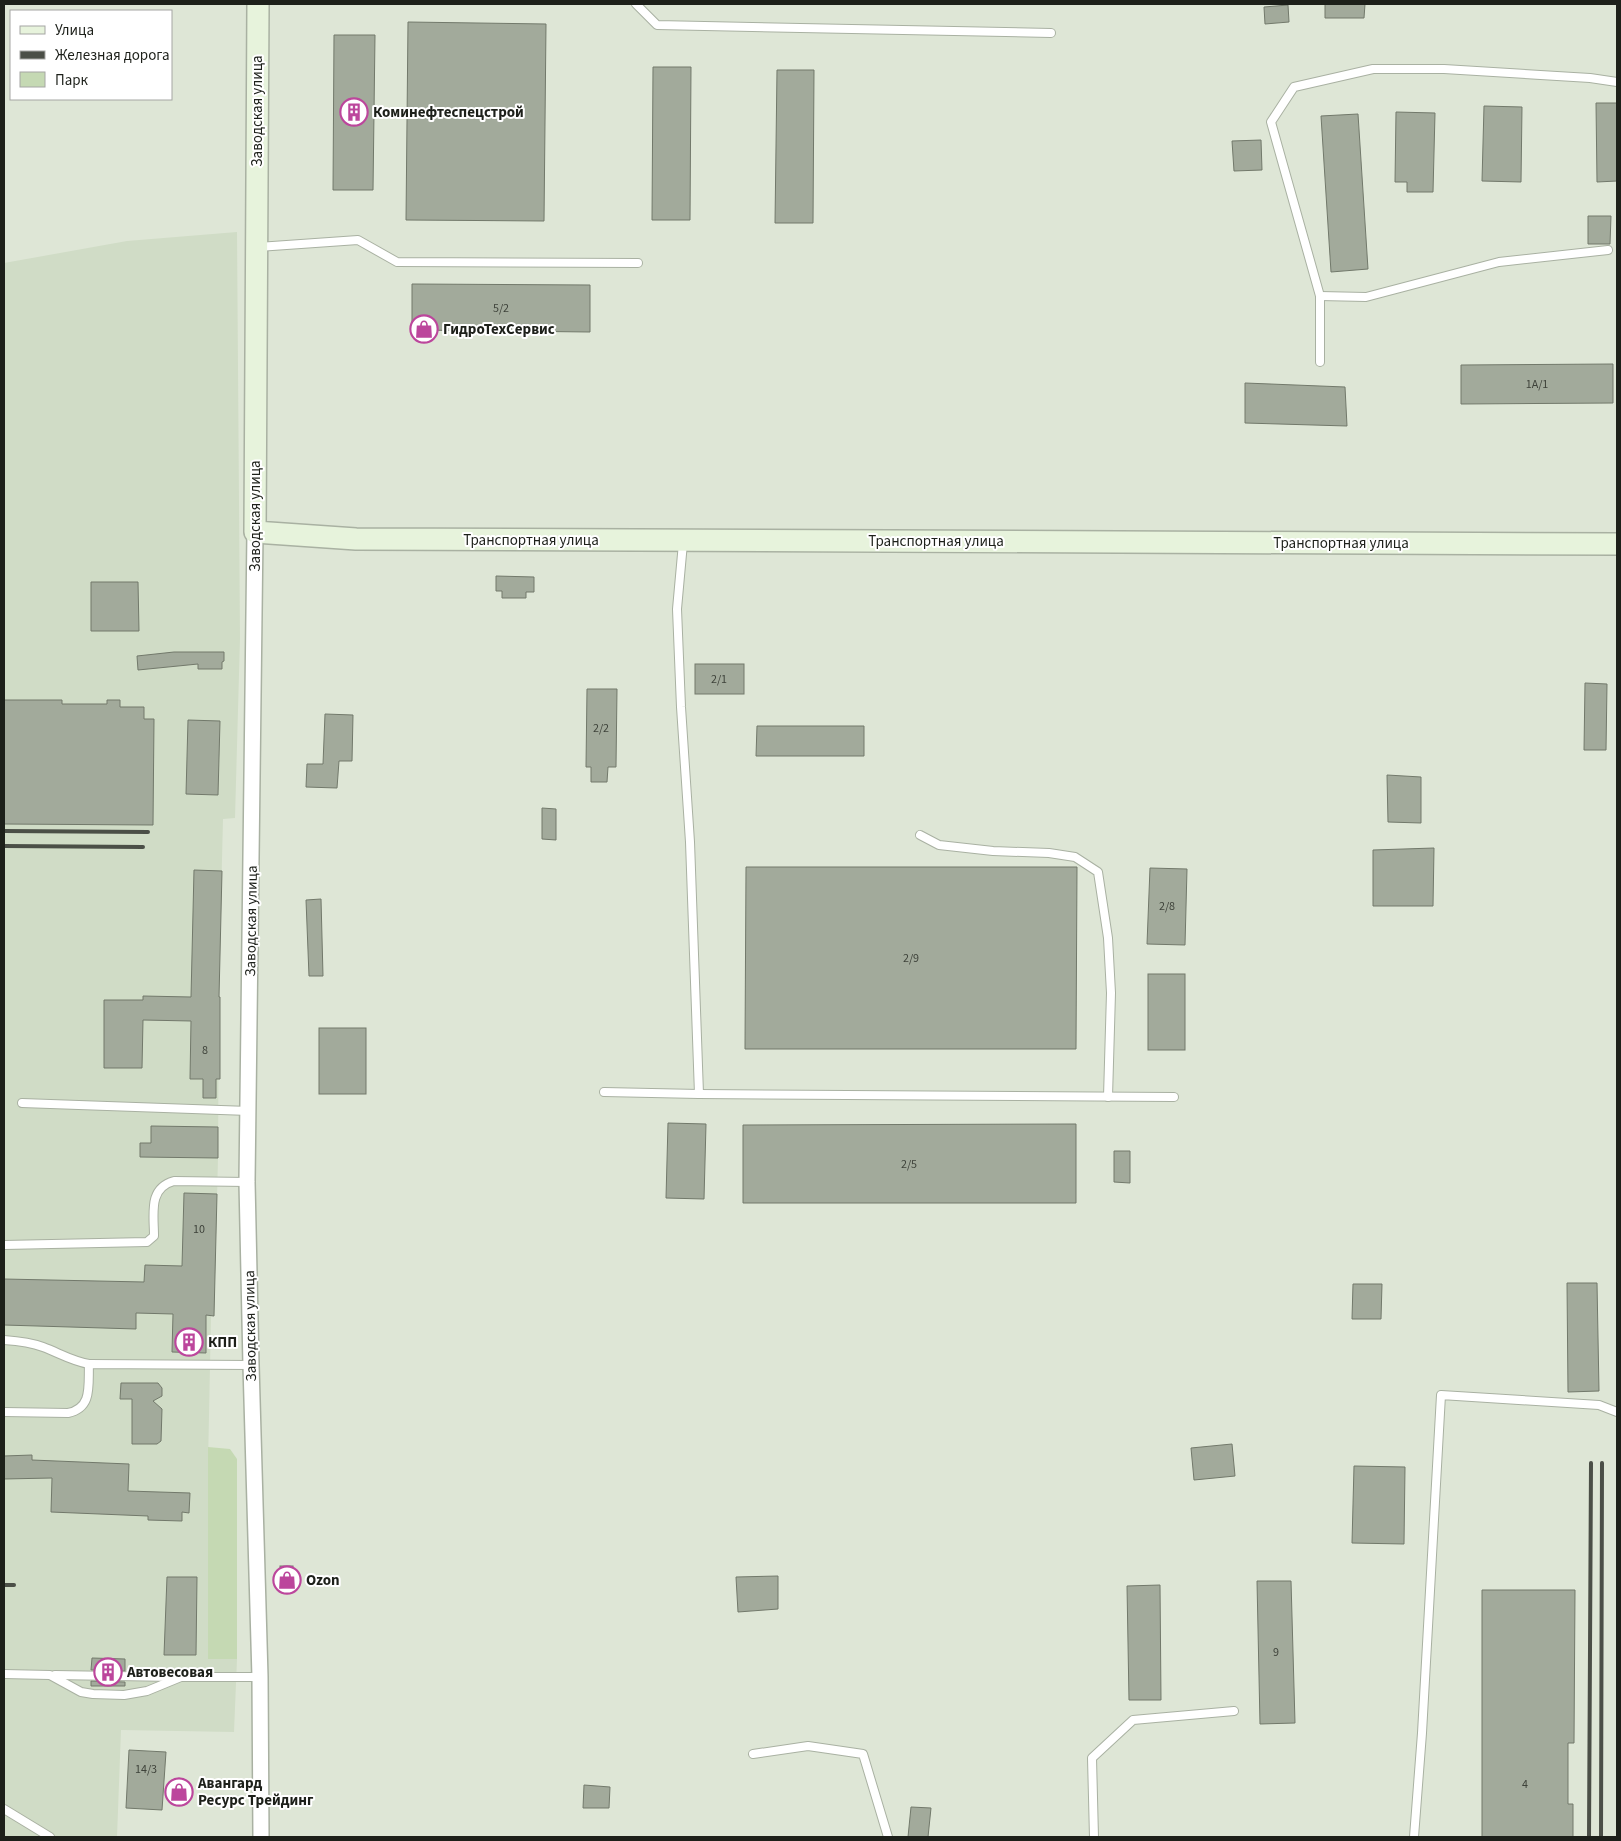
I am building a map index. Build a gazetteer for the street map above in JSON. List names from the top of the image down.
{
  "streets": {
    "street": ["Заводская улица", "Транспортная улица"]
  },
  "crossings": [
    ["Заводская улица", "Транспортная улица"]
  ],
  "places": {
    "building": ["Коминефтеспецстрой", "КПП", "Автовесовая"],
    "shop": ["ГидроТехСервис", "Ozon", "Авангард Ресурс Трейдинг"]
  },
  "house_numbers": [
    "5/2",
    "1А/1",
    "2/1",
    "2/2",
    "2/8",
    "2/9",
    "8",
    "2/5",
    "10",
    "9",
    "14/3",
    "4"
  ],
  "legend": ["Улица", "Железная дорога", "Парк"]
}
